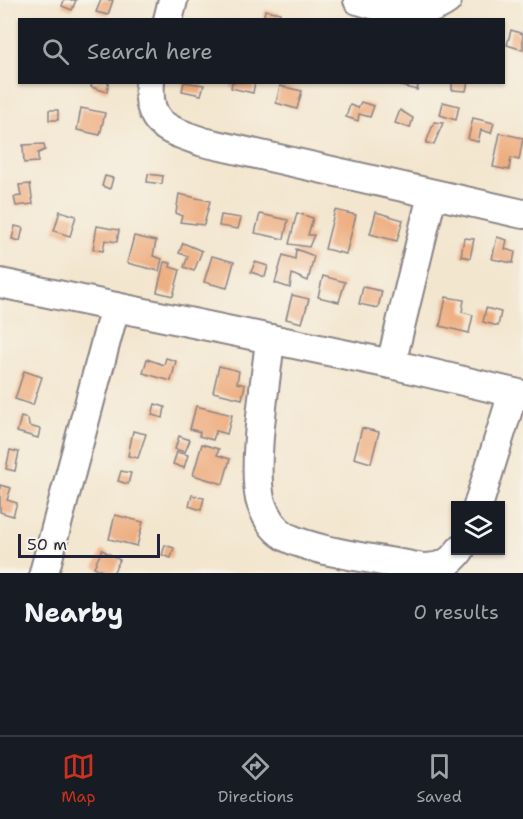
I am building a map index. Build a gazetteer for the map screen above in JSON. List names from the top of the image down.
{
  "scale_bar": "50 m",
  "page": {
    "search": "Search here",
    "scale": "50 m",
    "heading": ["Nearby", "0 results"],
    "nav": ["Map", "Directions", "Saved"]
  }
}
